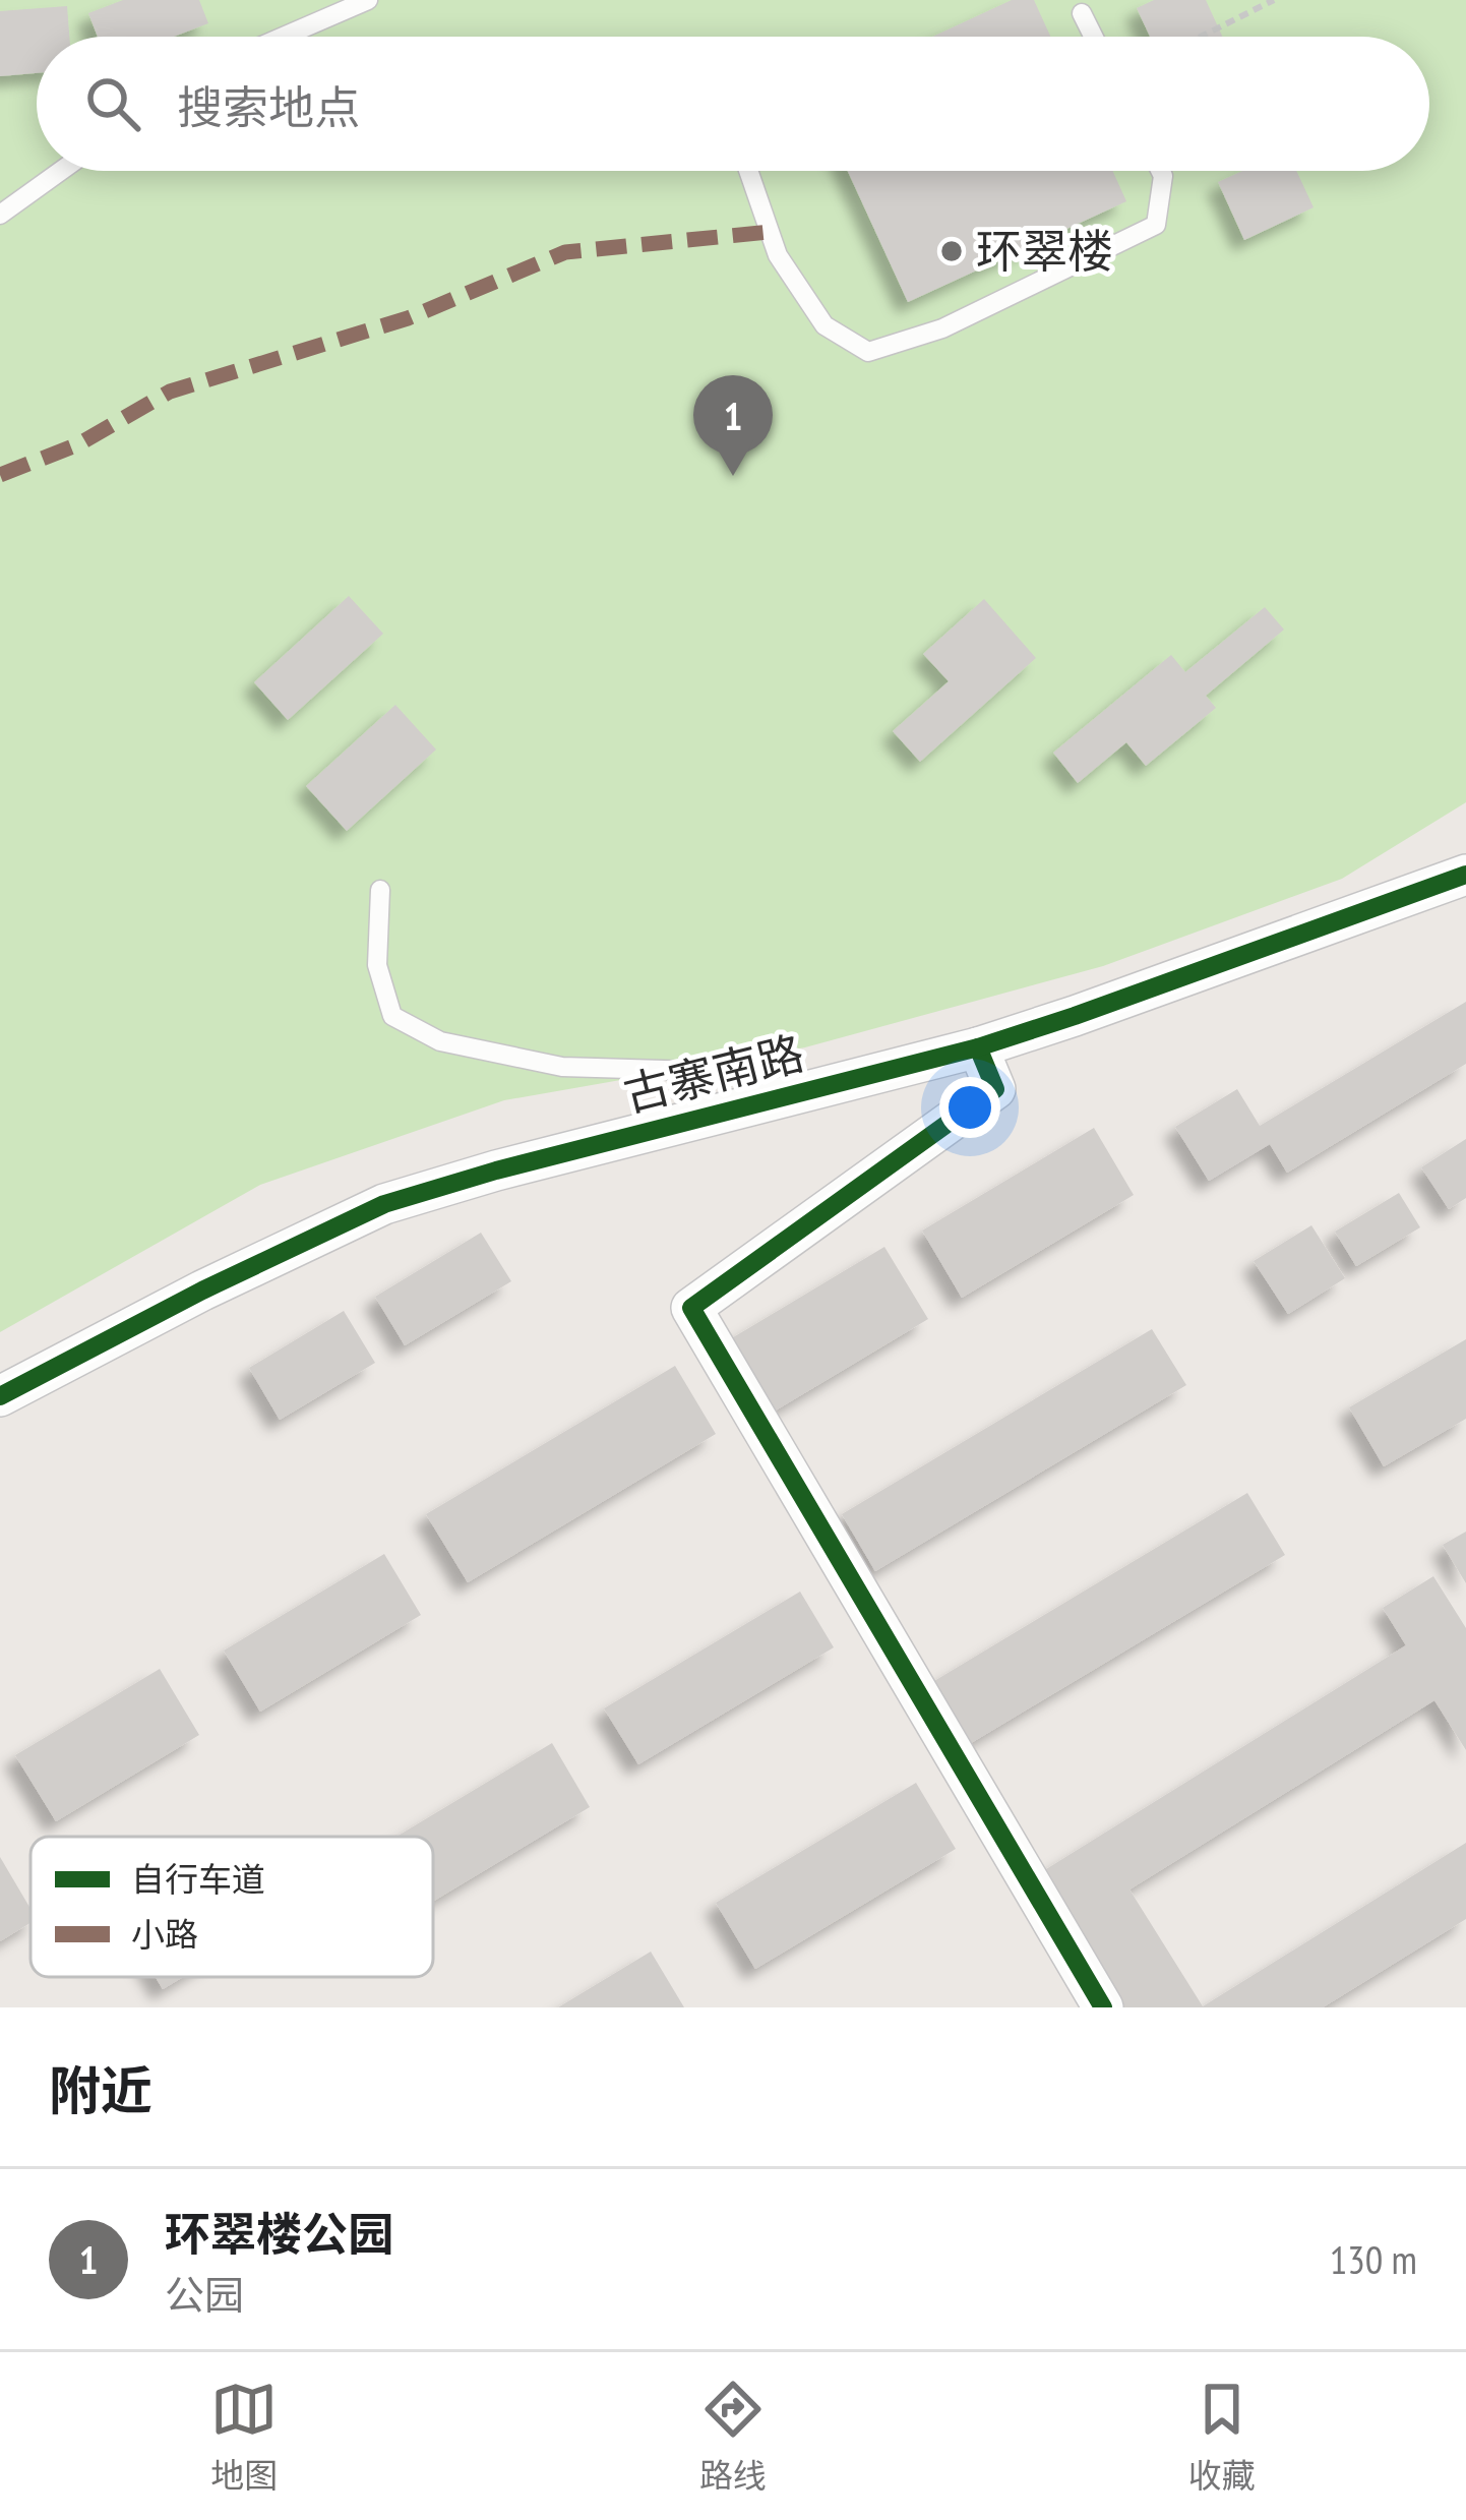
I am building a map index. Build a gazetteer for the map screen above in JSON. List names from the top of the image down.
{
  "streets": {
    "street": ["古寨南路"]
  },
  "places": ["环翠楼"],
  "legend": ["自行车道", "小路"],
  "page": {
    "search": "搜索地点",
    "pins": "1",
    "heading": "附近",
    "list": [
      {
        "mark": "1",
        "name": "环翠楼公园",
        "note": "公园",
        "value": "130 m"
      }
    ],
    "nav": ["地图", "路线", "收藏"]
  }
}
